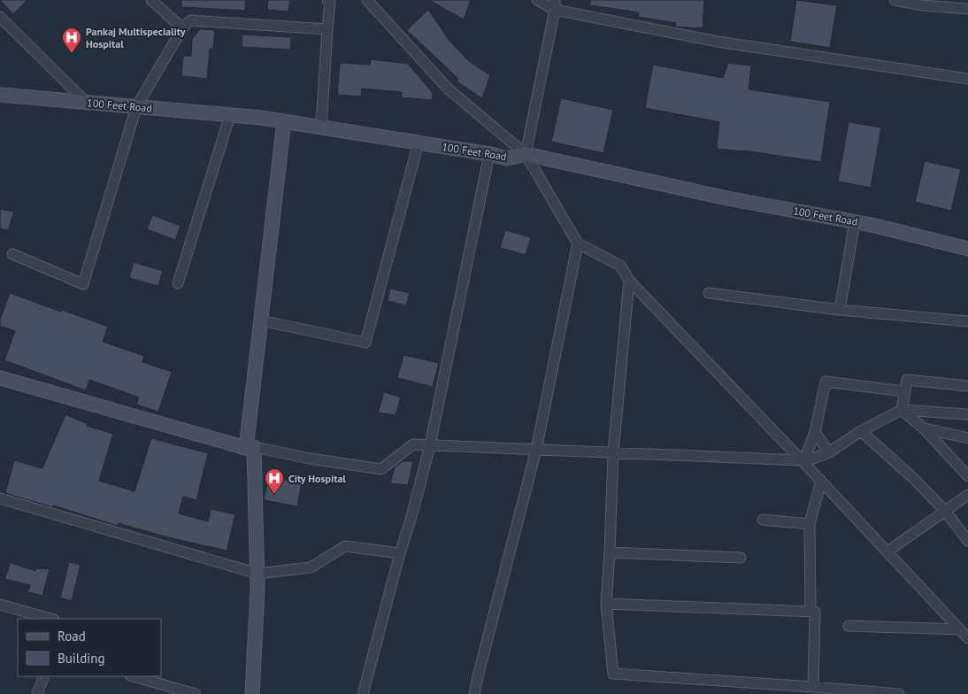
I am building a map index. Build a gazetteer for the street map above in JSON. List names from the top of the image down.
{
  "streets": {
    "main road": ["100 Feet Road"]
  },
  "places": {
    "hospital": ["Pankaj Multispeciality Hospital", "City Hospital"]
  },
  "legend": ["Road", "Building"]
}
